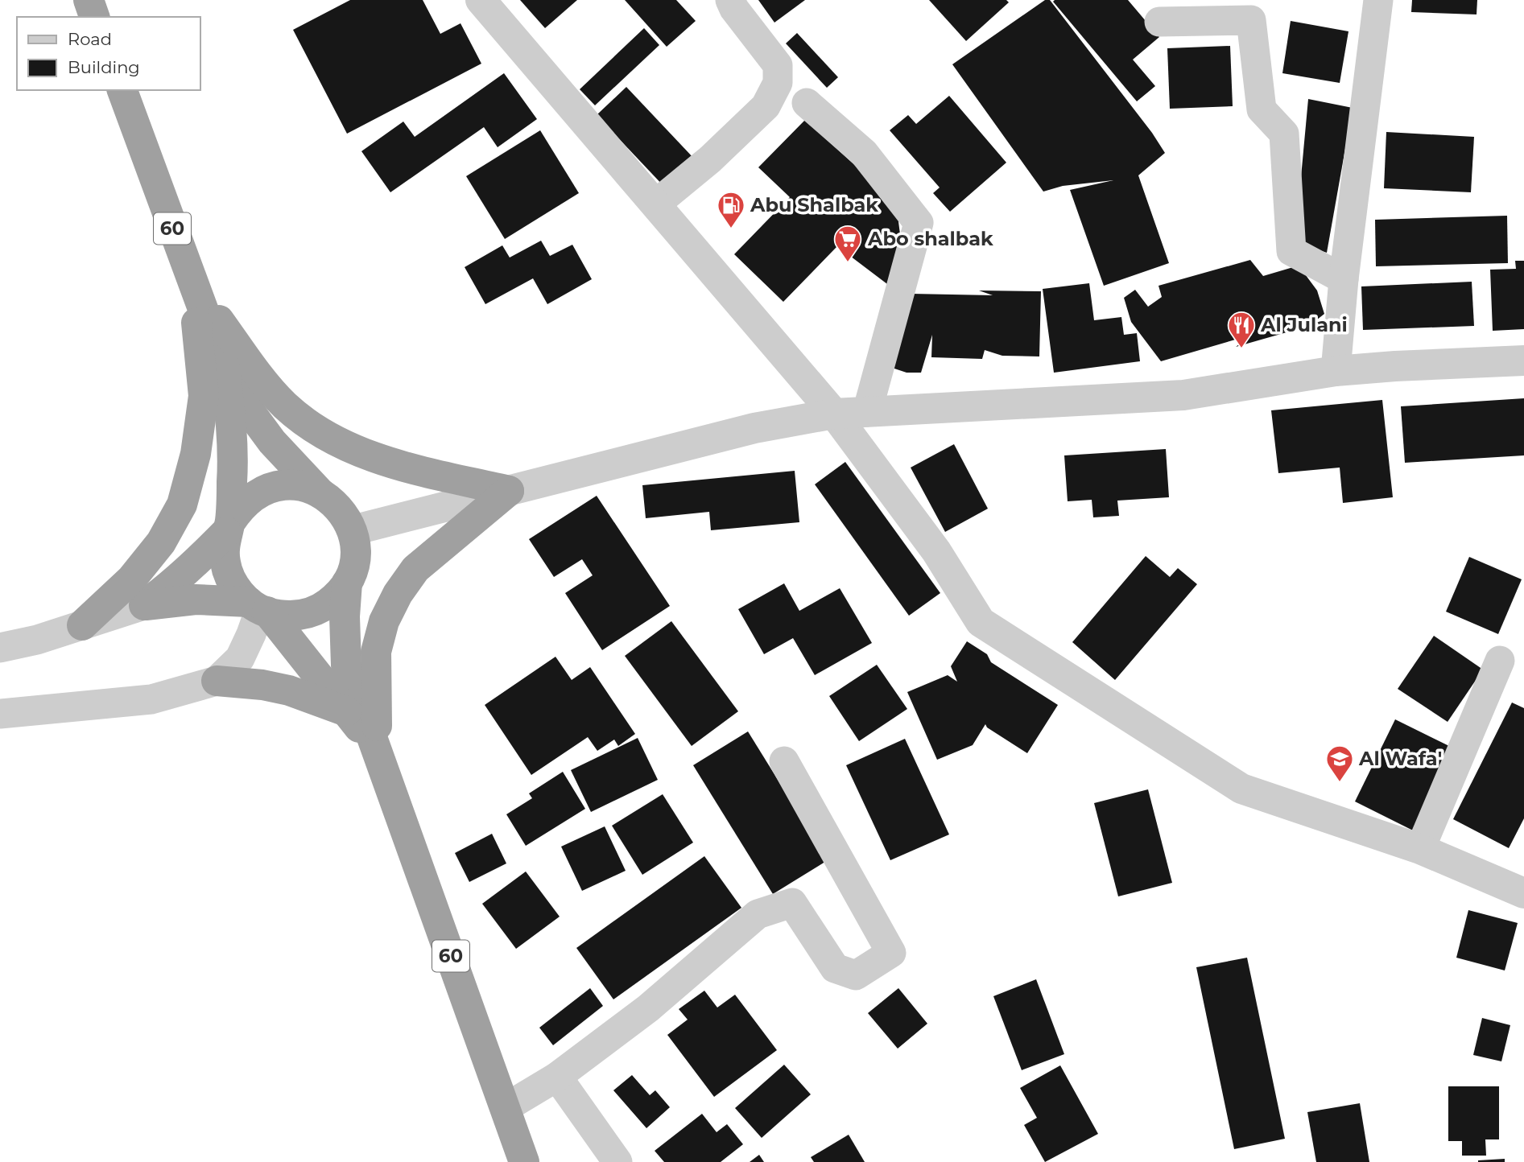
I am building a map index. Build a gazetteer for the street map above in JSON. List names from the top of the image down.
{
  "streets": {
    "highway": ["60"]
  },
  "places": {
    "fuel station": ["Abu Shalbak"],
    "supermarket": ["Abo shalbak"],
    "restaurant": ["Al Julani"],
    "school or university": ["Al Wafa'"]
  },
  "legend": ["Road", "Building"]
}
